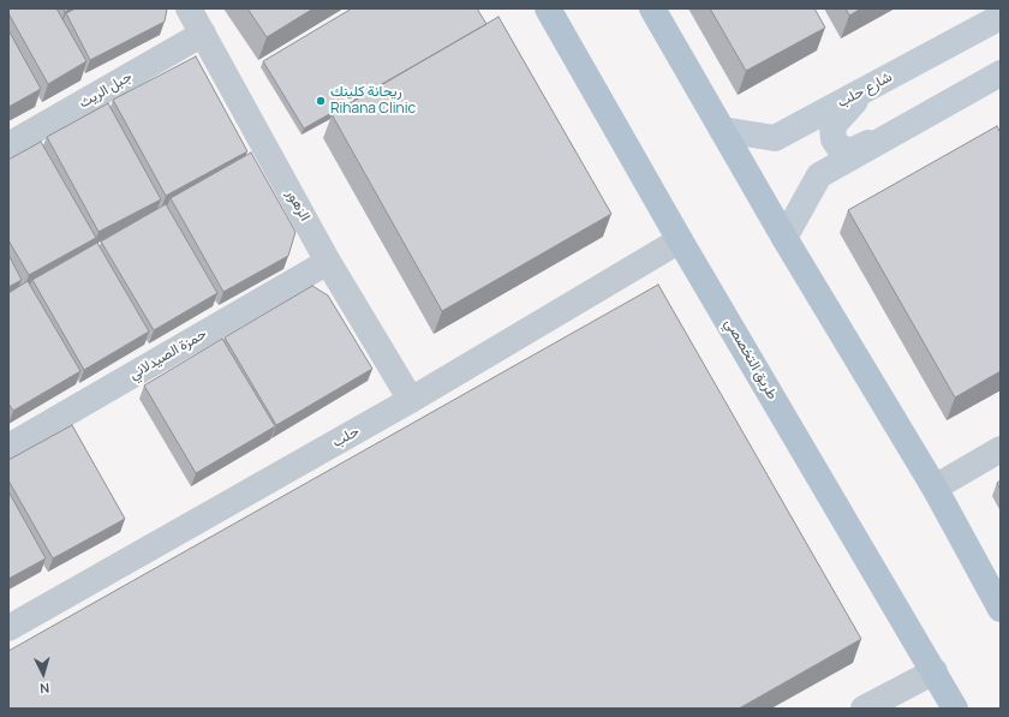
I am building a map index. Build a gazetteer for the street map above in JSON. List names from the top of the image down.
{
  "streets": {
    "main road": ["طريق التخصصي"],
    "street": [
      "جبل الريث",
      "شارع حلب",
      "الزهور",
      "حمزة الصيدلاني",
      "حلب"
    ]
  },
  "crossings": [
    ["جبل الريث", "الزهور"],
    ["الزهور", "حمزة الصيدلاني"],
    ["الزهور", "حلب"],
    ["طريق التخصصي", "حلب"]
  ],
  "places": ["ريحانة كلينك Rihana Clinic"],
  "north": "bottom"
}
